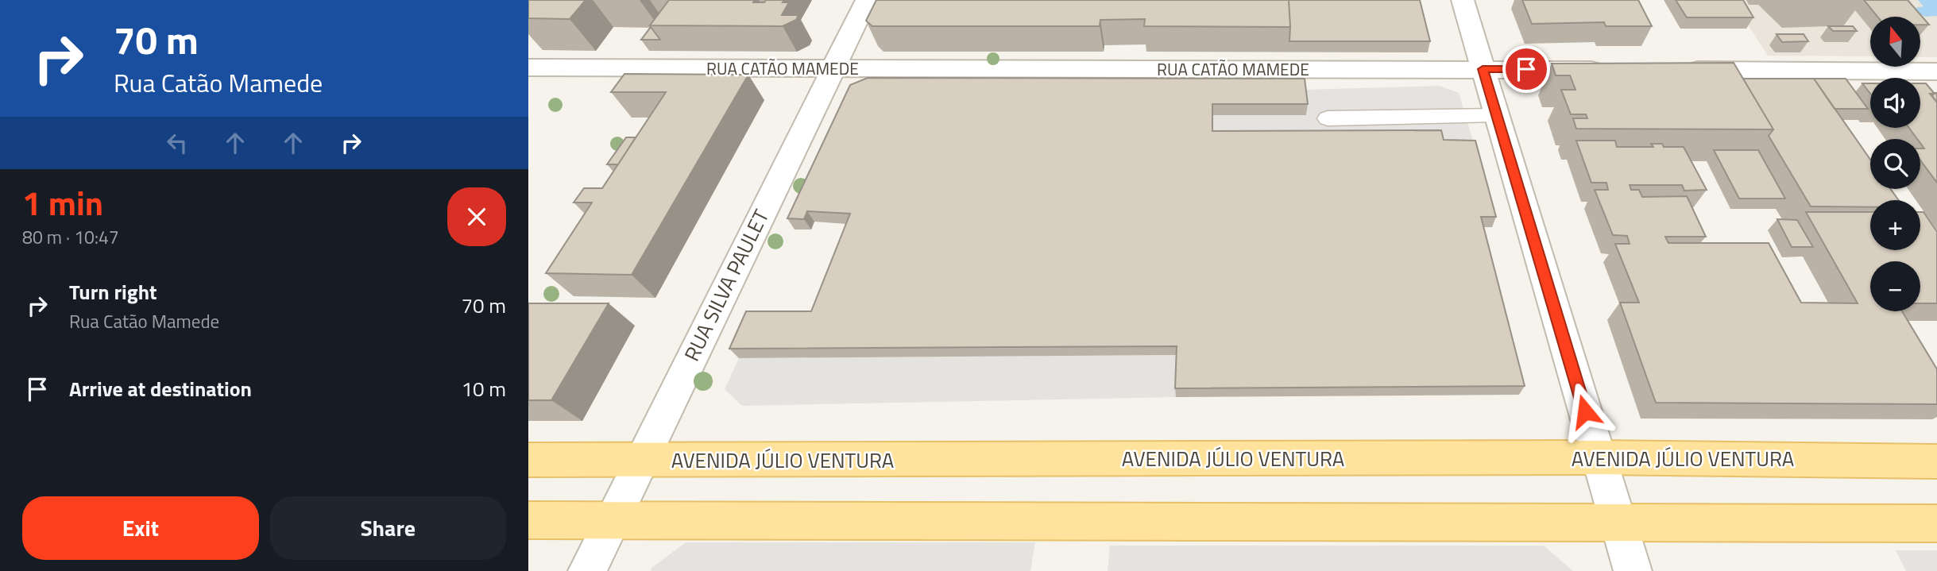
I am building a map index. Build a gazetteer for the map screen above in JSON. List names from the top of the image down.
{
  "streets": {
    "main road": ["AVENIDA JÚLIO VENTURA"],
    "street": ["RUA CATÃO MAMEDE", "RUA SILVA PAULET"]
  },
  "crossings": [
    ["RUA CATÃO MAMEDE", "RUA SILVA PAULET"],
    ["RUA SILVA PAULET", "AVENIDA JÚLIO VENTURA"]
  ],
  "north": "top",
  "page": {
    "turn": ["70 m", "Rua Catão Mamede"],
    "map_buttons": ["+", "−"],
    "heading": ["1 min", "80 m · 10:47"],
    "list": [
      {
        "name": "Turn right",
        "note": "Rua Catão Mamede",
        "value": "70 m"
      },
      {
        "name": "Arrive at destination",
        "value": "10 m"
      }
    ],
    "buttons": ["Exit", "Share"]
  }
}
